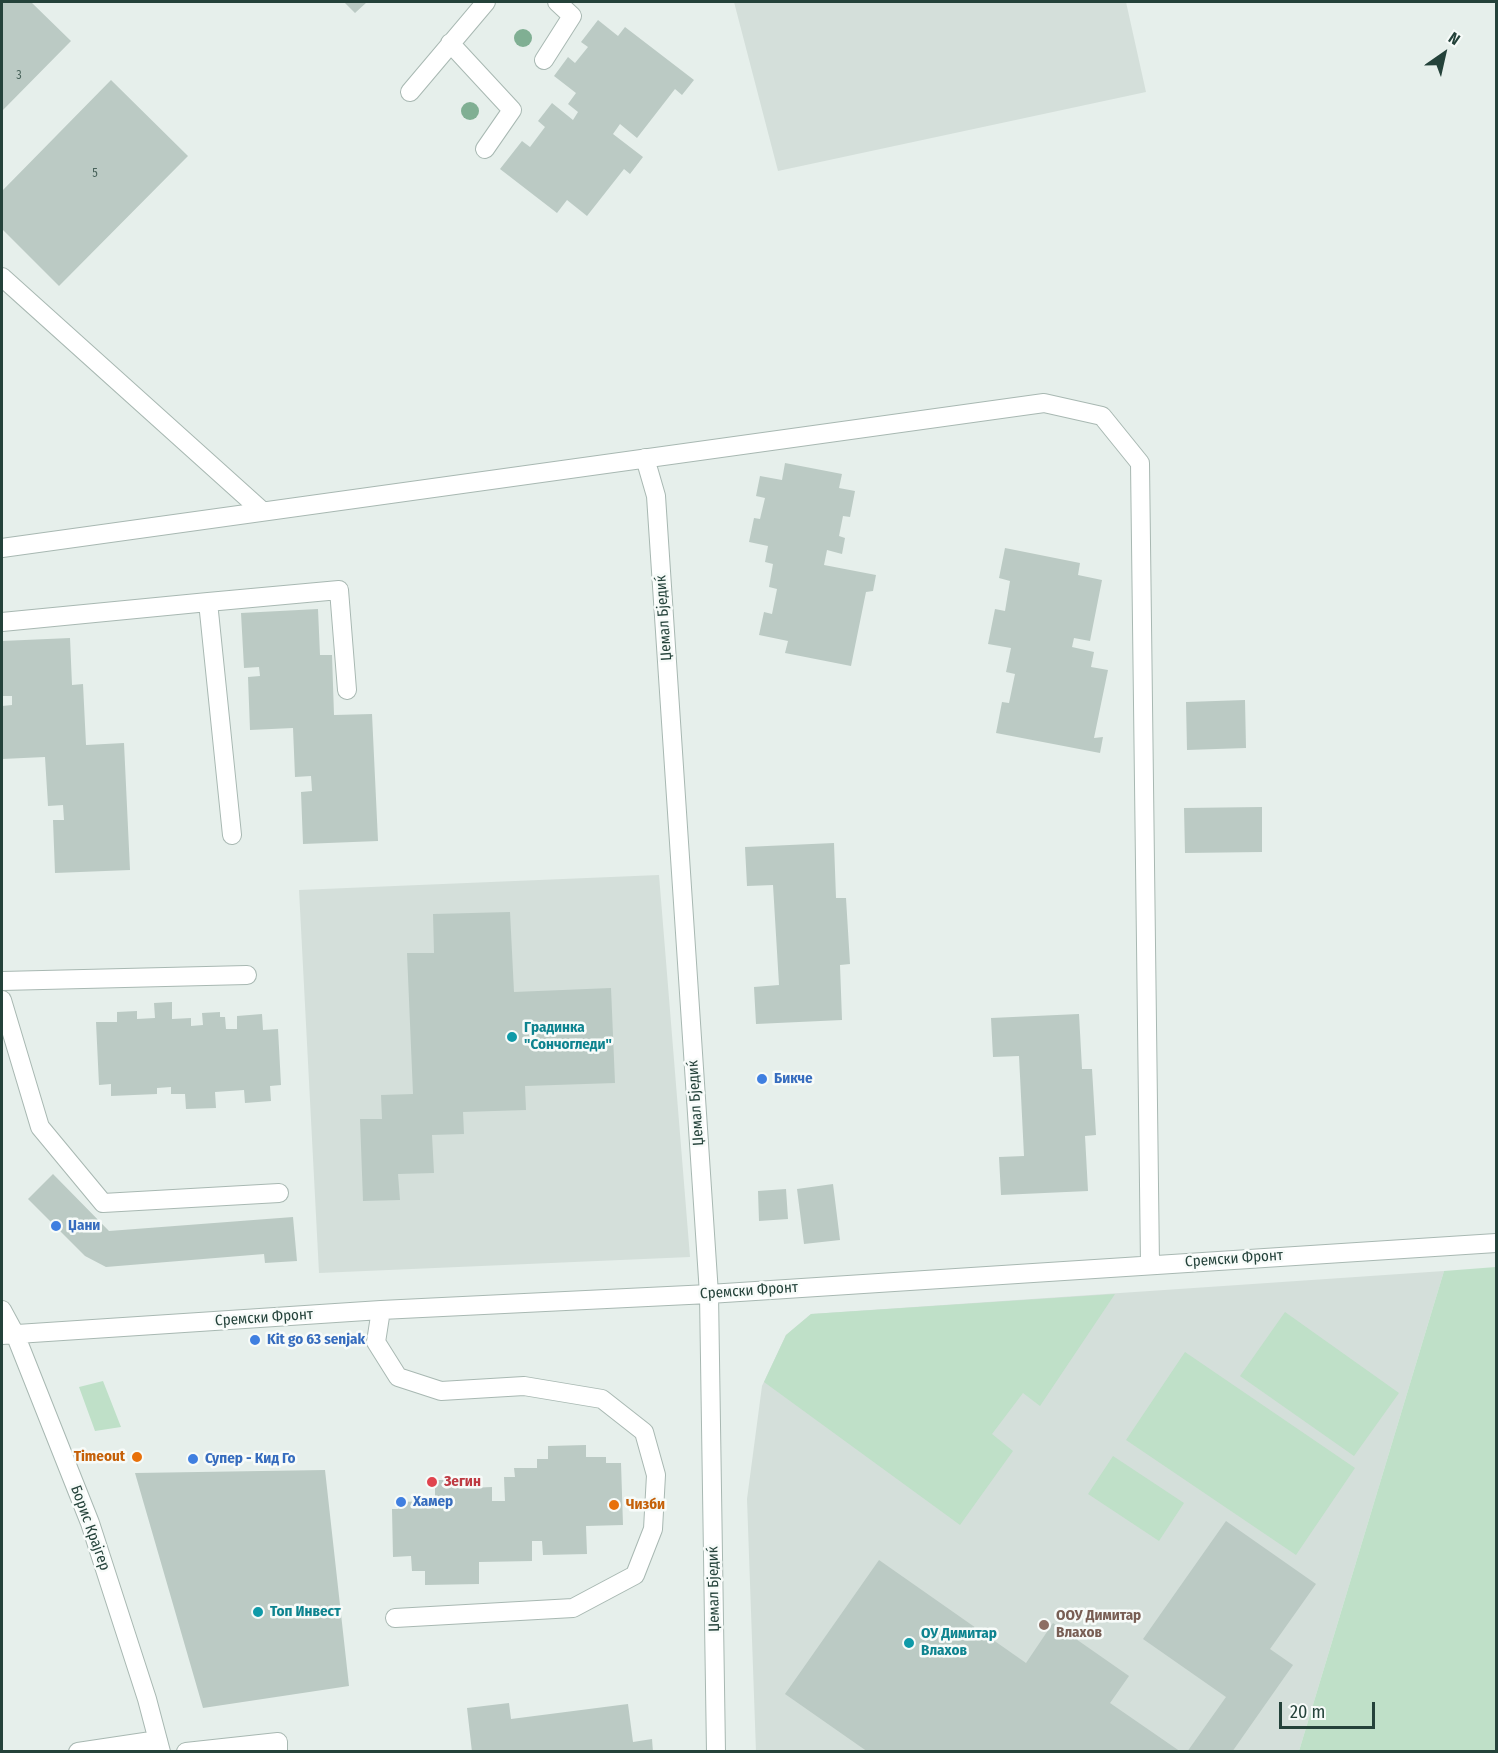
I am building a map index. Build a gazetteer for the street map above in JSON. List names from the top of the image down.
{
  "streets": {
    "street": ["Џемал Бједиќ", "Сремски Фронт", "Борис Крајгер"]
  },
  "crossings": [
    ["Џемал Бједиќ", "Сремски Фронт"],
    ["Сремски Фронт", "Борис Крајгер"]
  ],
  "places": [
    "Градинка \"Сончогледи\"",
    "Бикче",
    "Џани",
    "Kit go 63 senjak",
    "Timeout",
    "Супер - Кид Го",
    "Зегин",
    "Хамер",
    "Чизби",
    "Топ Инвест",
    "ООУ Димитар Влахов",
    "ОУ Димитар Влахов"
  ],
  "house_numbers": ["3", "5"],
  "scale_bar": "20 m",
  "north": "top right"
}
